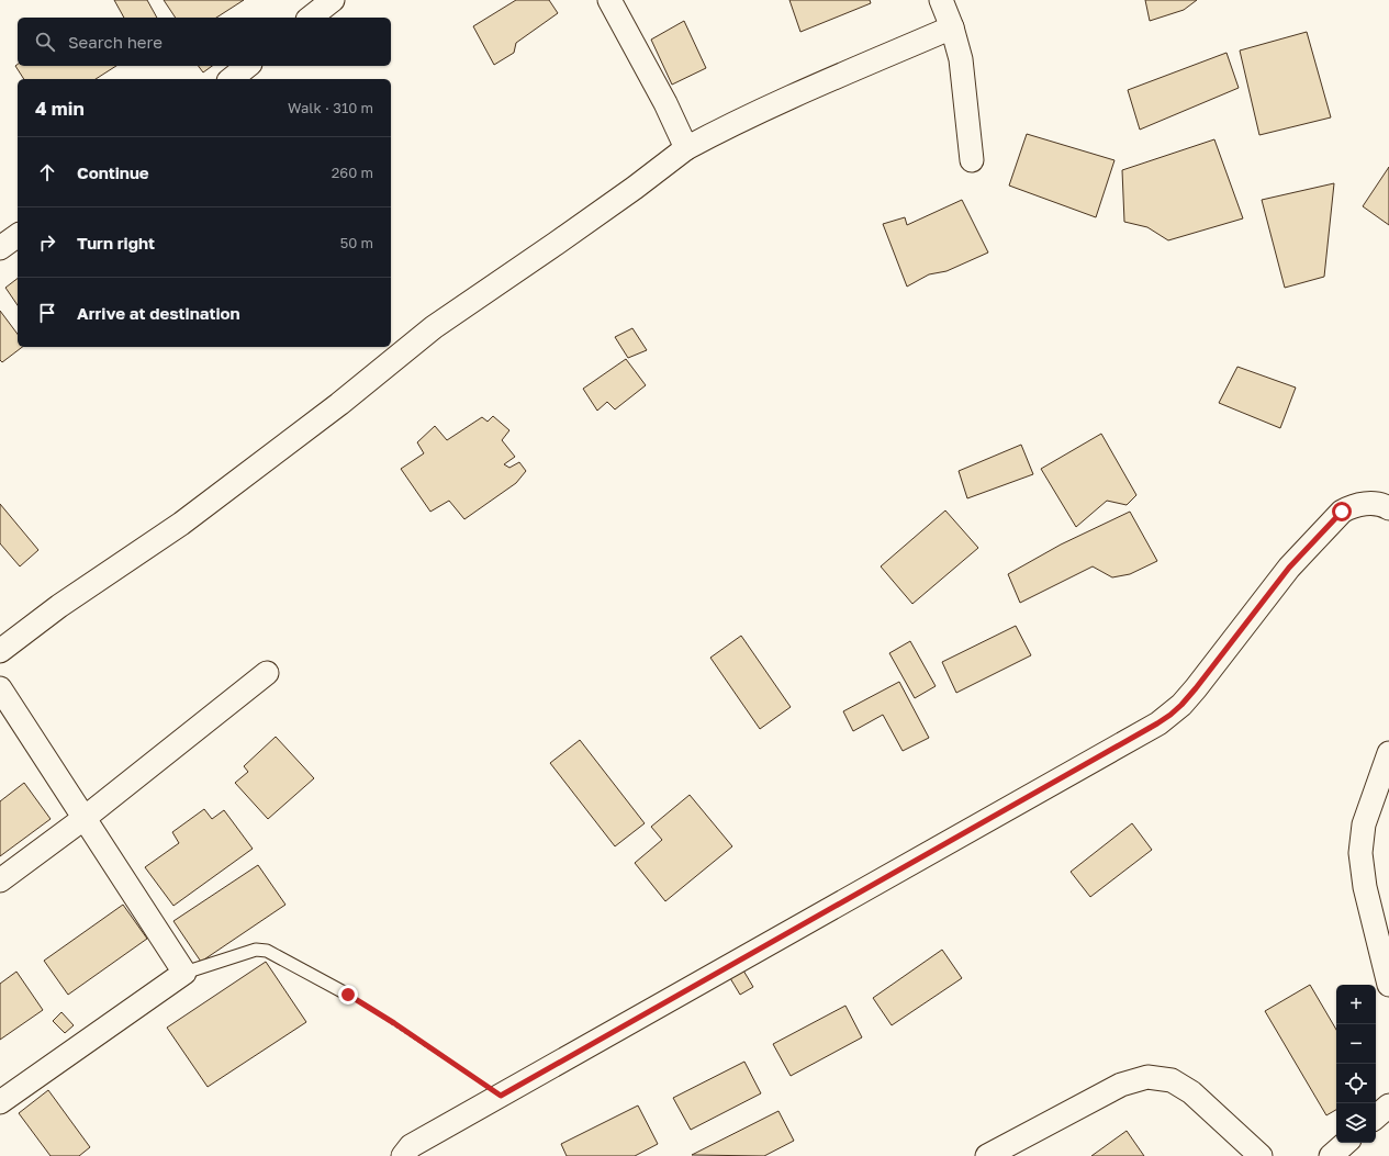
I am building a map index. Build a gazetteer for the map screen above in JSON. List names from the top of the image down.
{
  "page": {
    "search": "Search here",
    "heading": ["4 min", "Walk · 310 m"],
    "list": [
      ["Continue", "260 m"],
      ["Turn right", "50 m"],
      "Arrive at destination"
    ],
    "map_buttons": ["+", "−"]
  }
}
